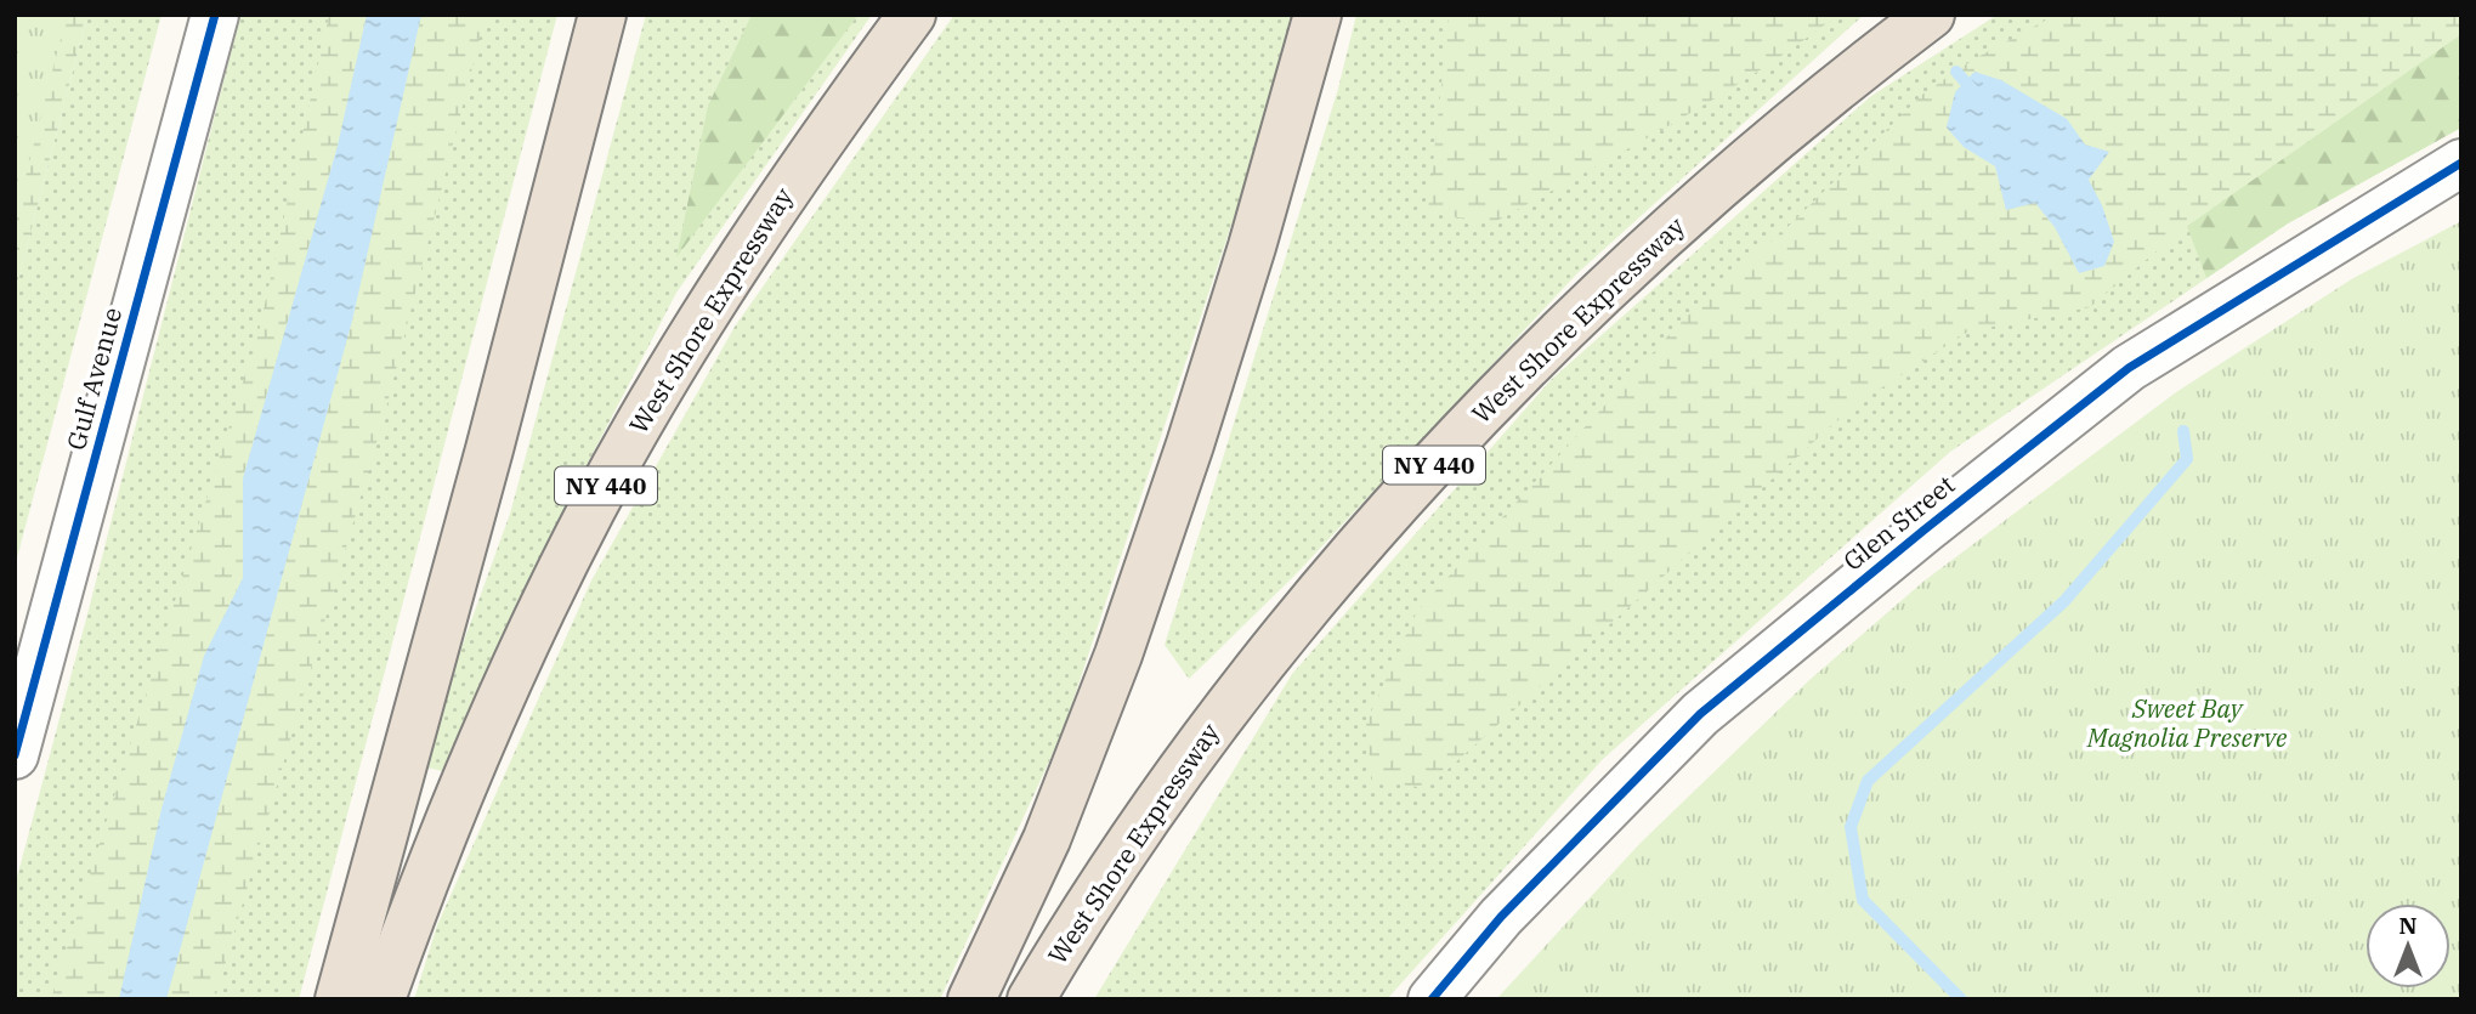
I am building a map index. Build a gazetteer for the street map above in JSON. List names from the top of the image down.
{
  "streets": {
    "highway": ["West Shore Expressway", "NY 440"],
    "street": ["Gulf Avenue", "Glen Street"]
  },
  "parks": ["Sweet Bay Magnolia Preserve"],
  "north": "top"
}
